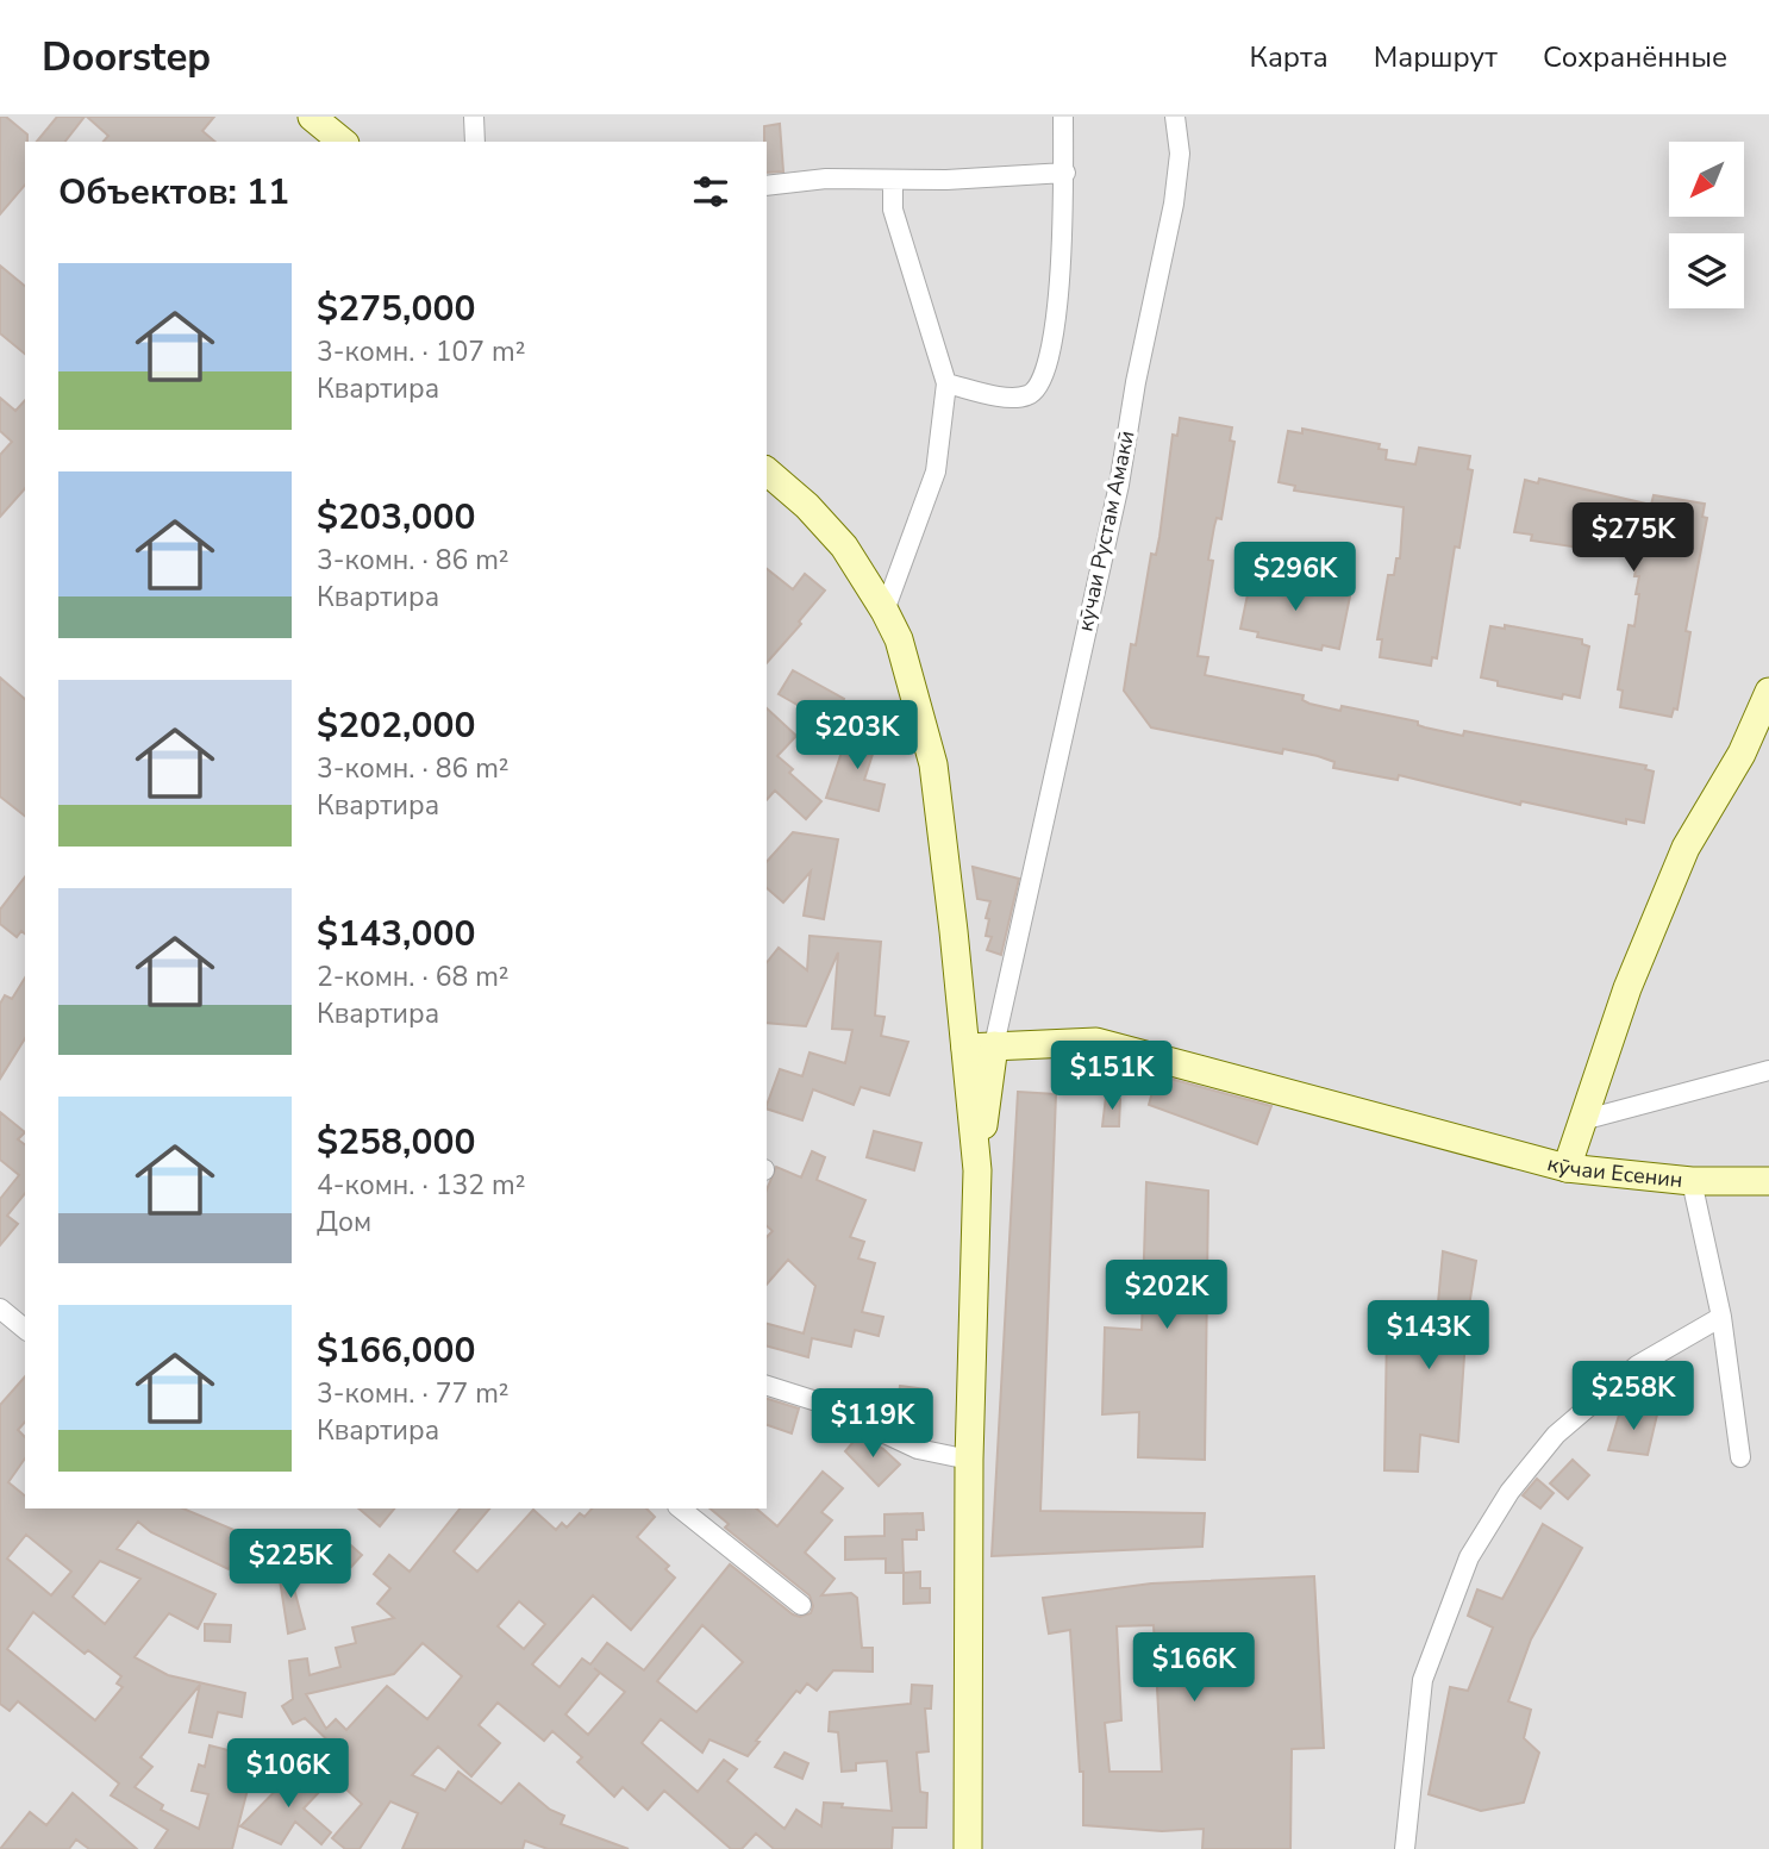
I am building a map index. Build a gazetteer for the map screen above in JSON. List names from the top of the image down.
{
  "streets": {
    "street": ["кӯчаи Рустам Амакӣ", "кӯчаи Есенин"]
  },
  "crossings": [
    ["кӯчаи Рустам Амакӣ", "кӯчаи Есенин"]
  ],
  "north": "bottom left",
  "page": {
    "header": "Doorstep",
    "nav": ["Карта", "Маршрут", "Сохранённые"],
    "heading": "Объектов: 11",
    "list": [
      {
        "name": "$275,000",
        "note": "3-комн. · 107 m² · Квартира"
      },
      {
        "name": "$203,000",
        "note": "3-комн. · 86 m² · Квартира"
      },
      {
        "name": "$202,000",
        "note": "3-комн. · 86 m² · Квартира"
      },
      {
        "name": "$143,000",
        "note": "2-комн. · 68 m² · Квартира"
      },
      {
        "name": "$258,000",
        "note": "4-комн. · 132 m² · Дом"
      },
      {
        "name": "$166,000",
        "note": "3-комн. · 77 m² · Квартира"
      }
    ],
    "price": [
      "$275K",
      "$296K",
      "$203K",
      "$151K",
      "$202K",
      "$143K",
      "$258K",
      "$119K",
      "$225K",
      "$166K",
      "$106K"
    ]
  }
}
